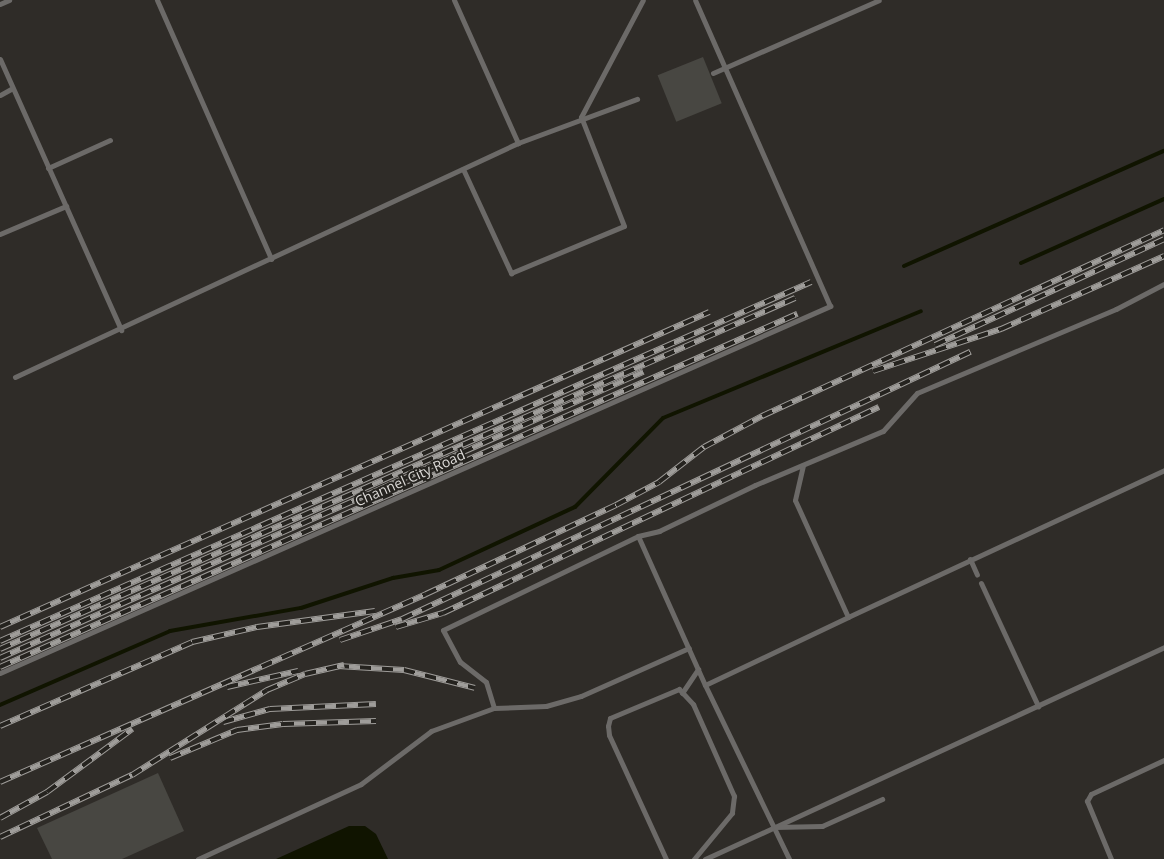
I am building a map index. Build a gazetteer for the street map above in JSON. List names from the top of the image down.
{
  "streets": {
    "lane": ["Channel City Road"]
  }
}
